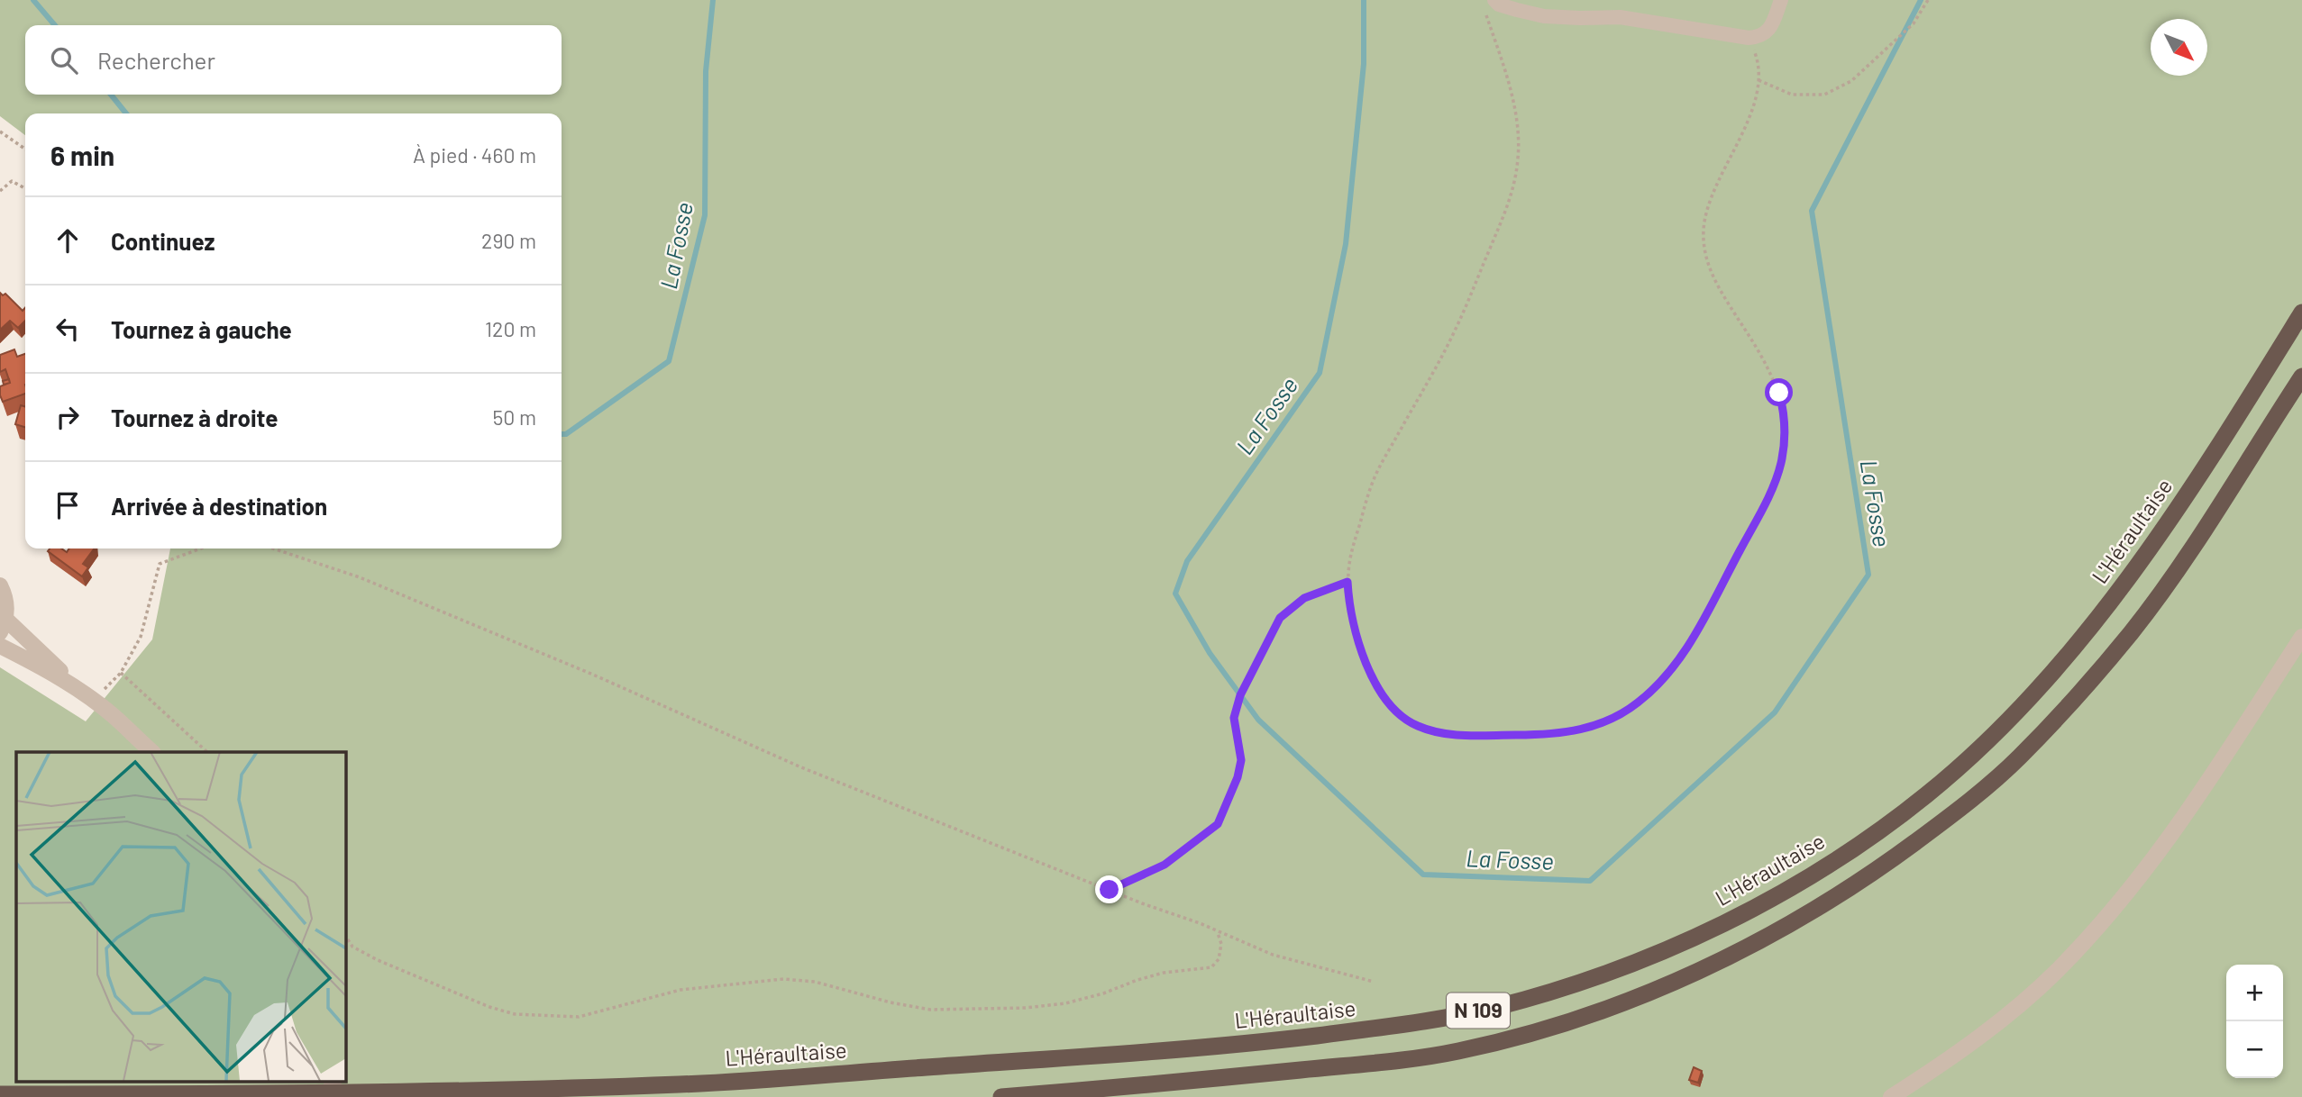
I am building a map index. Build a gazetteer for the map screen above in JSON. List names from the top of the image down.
{
  "streets": {
    "highway": ["L'Héraultaise", "N 109"]
  },
  "water": ["La Fosse"],
  "north": "bottom right",
  "page": {
    "search": "Rechercher",
    "heading": ["6 min", "À pied · 460 m"],
    "list": [
      ["Continuez", "290 m"],
      ["Tournez à gauche", "120 m"],
      ["Tournez à droite", "50 m"],
      "Arrivée à destination"
    ],
    "map_buttons": ["+", "−"]
  }
}
